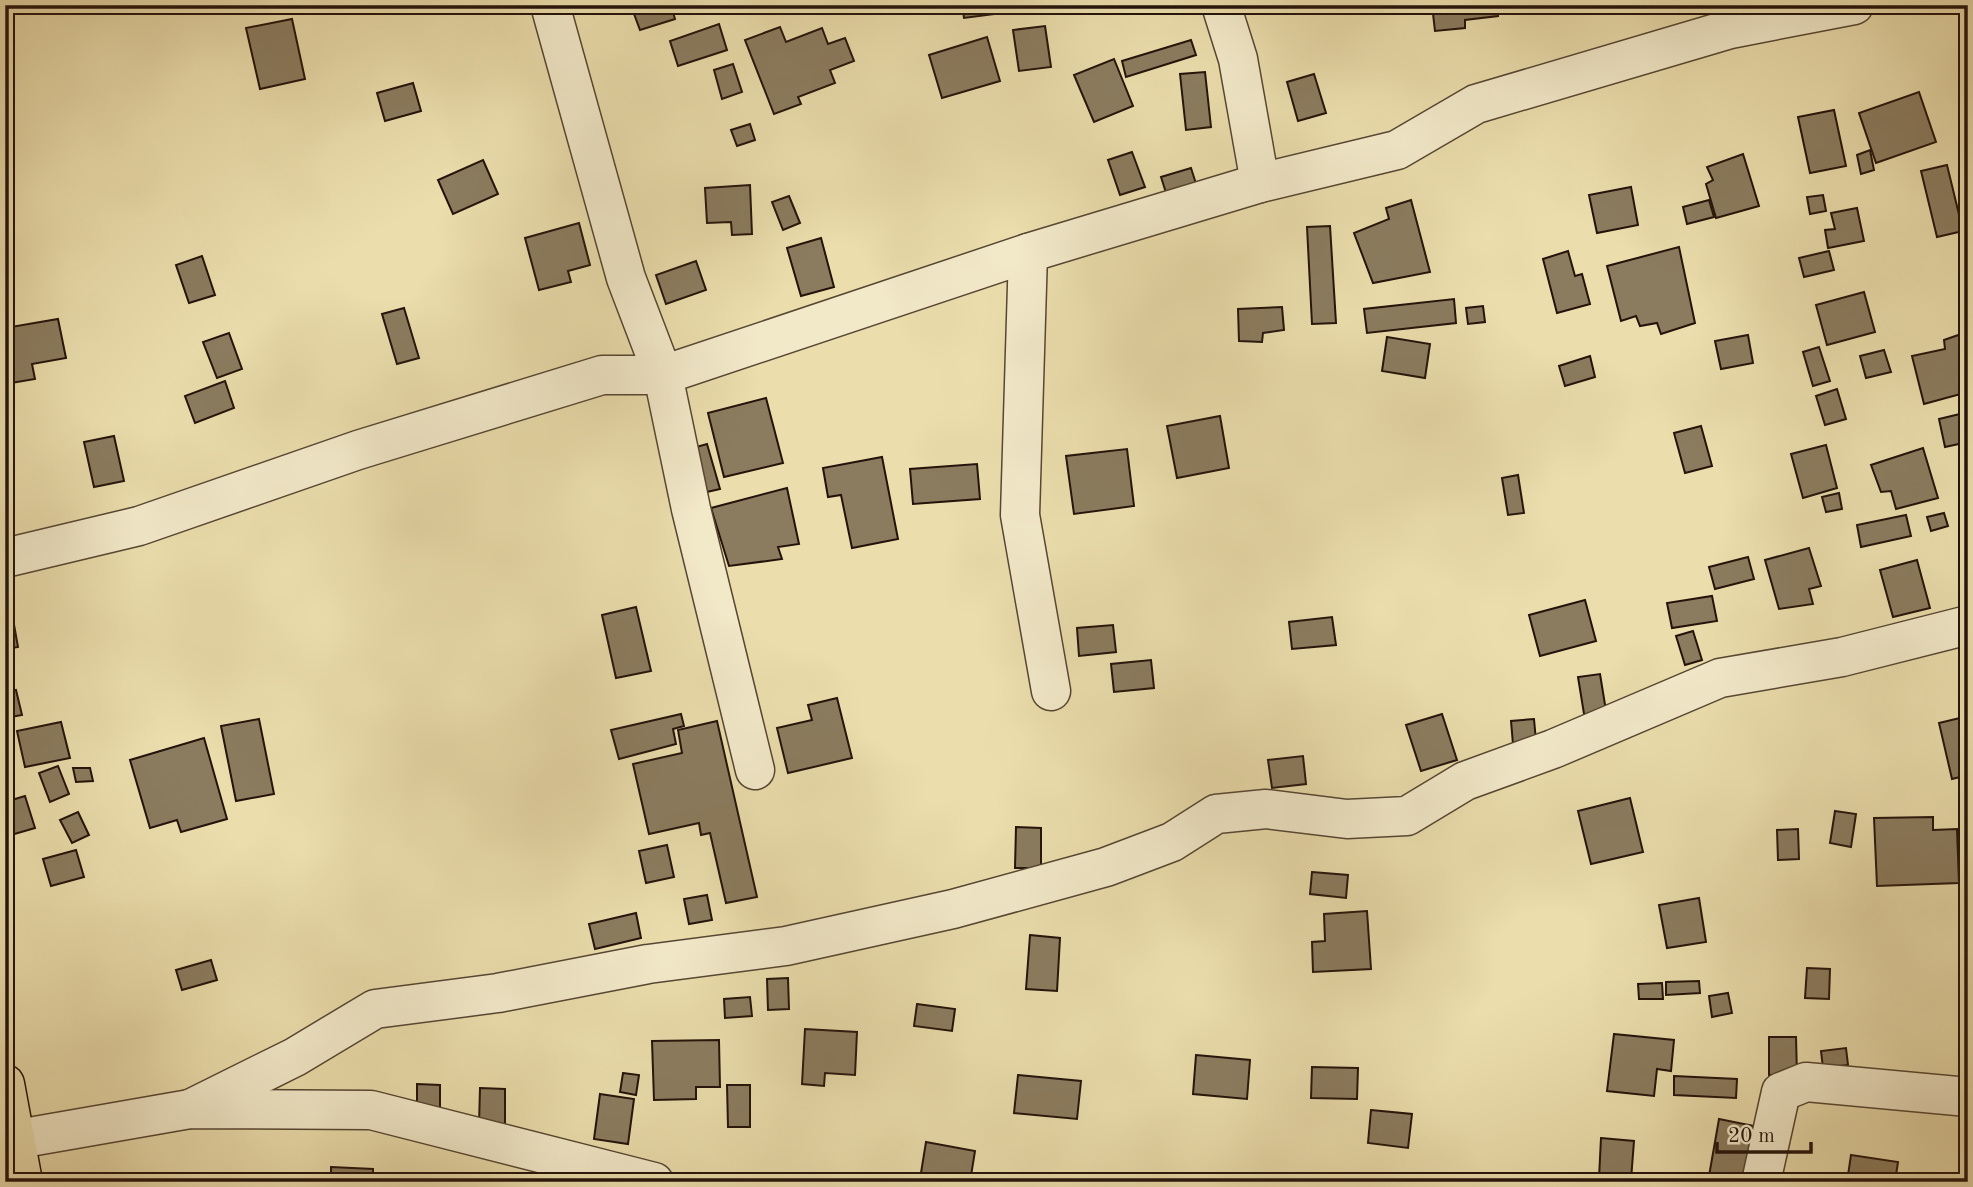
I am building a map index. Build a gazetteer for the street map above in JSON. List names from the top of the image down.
{
  "scale_bar": "20 m"
}
